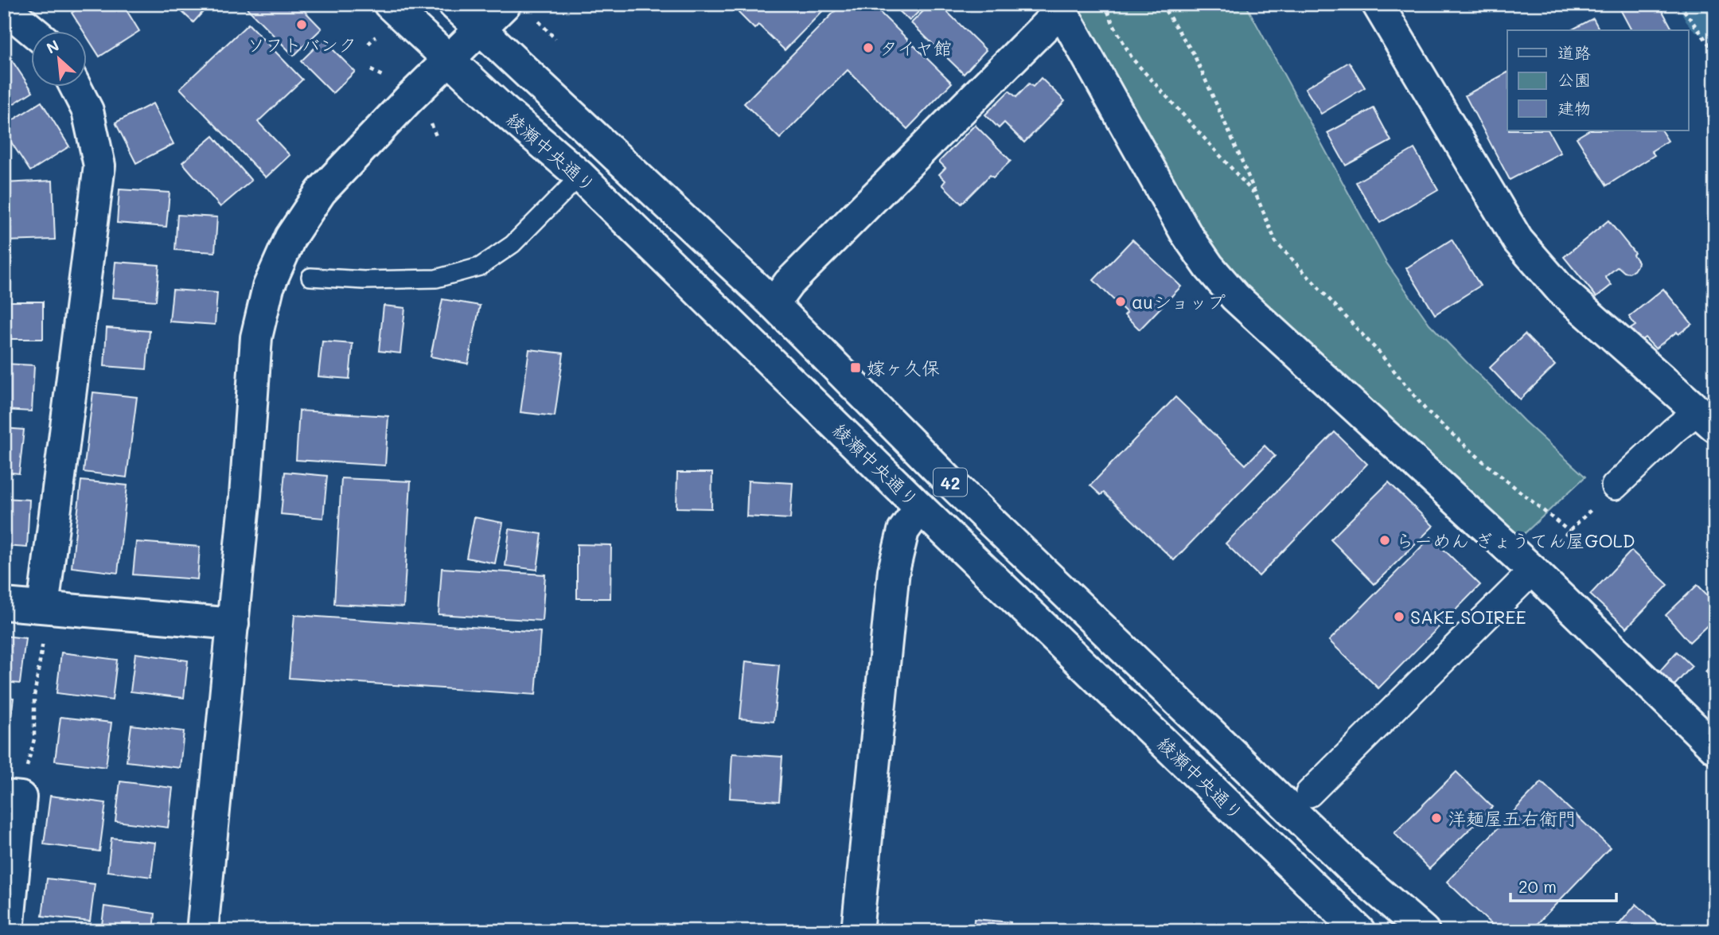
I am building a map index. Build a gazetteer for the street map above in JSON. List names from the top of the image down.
{
  "streets": {
    "street": ["綾瀬中央通り", "42"]
  },
  "places": {
    "other": [
      "ソフトバンク",
      "タイヤ館",
      "auショップ",
      "らーめん ぎょうてん屋GOLD",
      "SAKE SOIREE",
      "洋麺屋五右衛門"
    ],
    "transit": ["嫁ヶ久保"]
  },
  "legend": ["道路", "公園", "建物"],
  "scale_bar": "20 m",
  "north": "top left"
}
